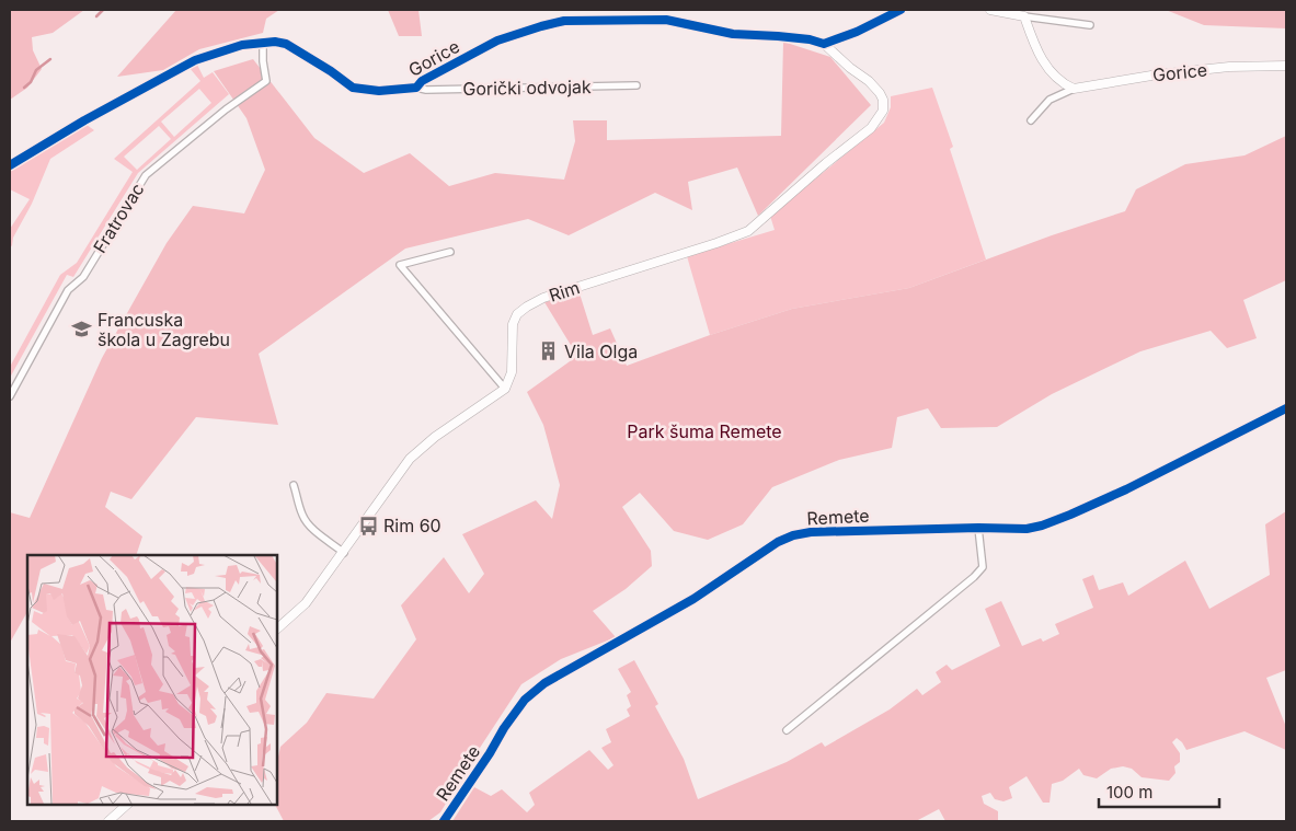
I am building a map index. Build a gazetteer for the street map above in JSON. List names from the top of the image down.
{
  "streets": {
    "street": [
      "Gorice",
      "Gorički odvojak",
      "Fratrovac",
      "Rim",
      "Remete"
    ]
  },
  "crossings": [
    ["Gorice", "Gorički odvojak"],
    ["Gorice", "Fratrovac"],
    ["Gorice", "Rim"]
  ],
  "parks": ["Park šuma Remete"],
  "places": {
    "school or university": ["Francuska škola u Zagrebu"],
    "building": ["Vila Olga"],
    "bus stop": ["Rim 60"]
  },
  "scale_bar": "100 m"
}
